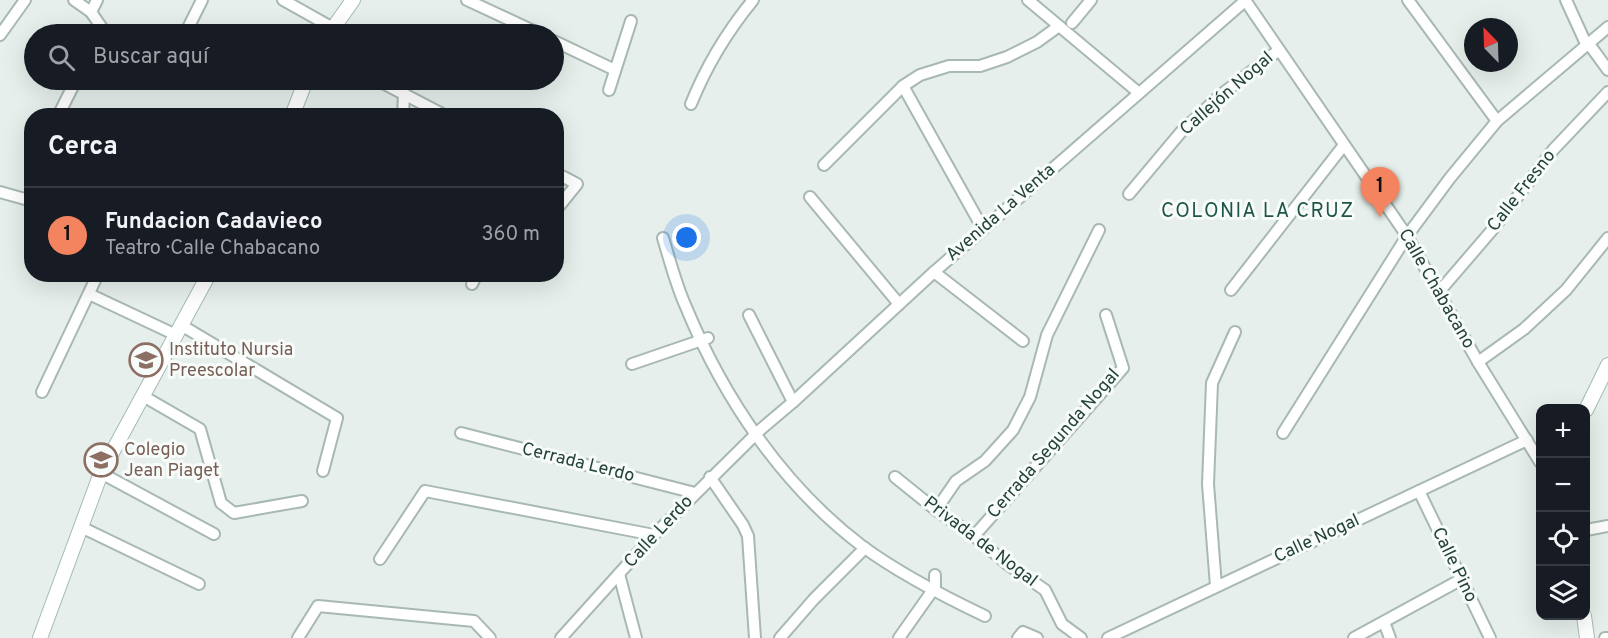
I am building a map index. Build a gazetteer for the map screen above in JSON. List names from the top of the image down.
{
  "streets": {
    "street": [
      "Callejón Nogal",
      "Calle Fresno",
      "Avenida La Venta",
      "Calle Chabacano",
      "Cerrada Segunda Nogal",
      "Cerrada Lerdo",
      "Calle Lerdo",
      "Calle Nogal",
      "Privada de Nogal",
      "Calle Pino"
    ]
  },
  "crossings": [
    ["Callejón Nogal", "Calle Chabacano"],
    ["Calle Fresno", "Calle Chabacano"],
    ["Avenida La Venta", "Calle Chabacano"],
    ["Avenida La Venta", "Calle Lerdo"],
    ["Calle Chabacano", "Calle Nogal"],
    ["Cerrada Segunda Nogal", "Privada de Nogal"],
    ["Cerrada Lerdo", "Calle Lerdo"],
    ["Calle Nogal", "Calle Pino"]
  ],
  "districts": ["COLONIA LA CRUZ"],
  "places": {
    "school or university": ["Instituto Nursia Preescolar", "Colegio Jean Piaget"]
  },
  "north": "top left",
  "page": {
    "search": "Buscar aquí",
    "heading": "Cerca",
    "pins": "1",
    "list": [
      {
        "mark": "1",
        "name": "Fundacion Cadavieco",
        "note": "Teatro · Calle Chabacano",
        "value": "360 m"
      }
    ],
    "map_buttons": ["+", "−"]
  }
}
